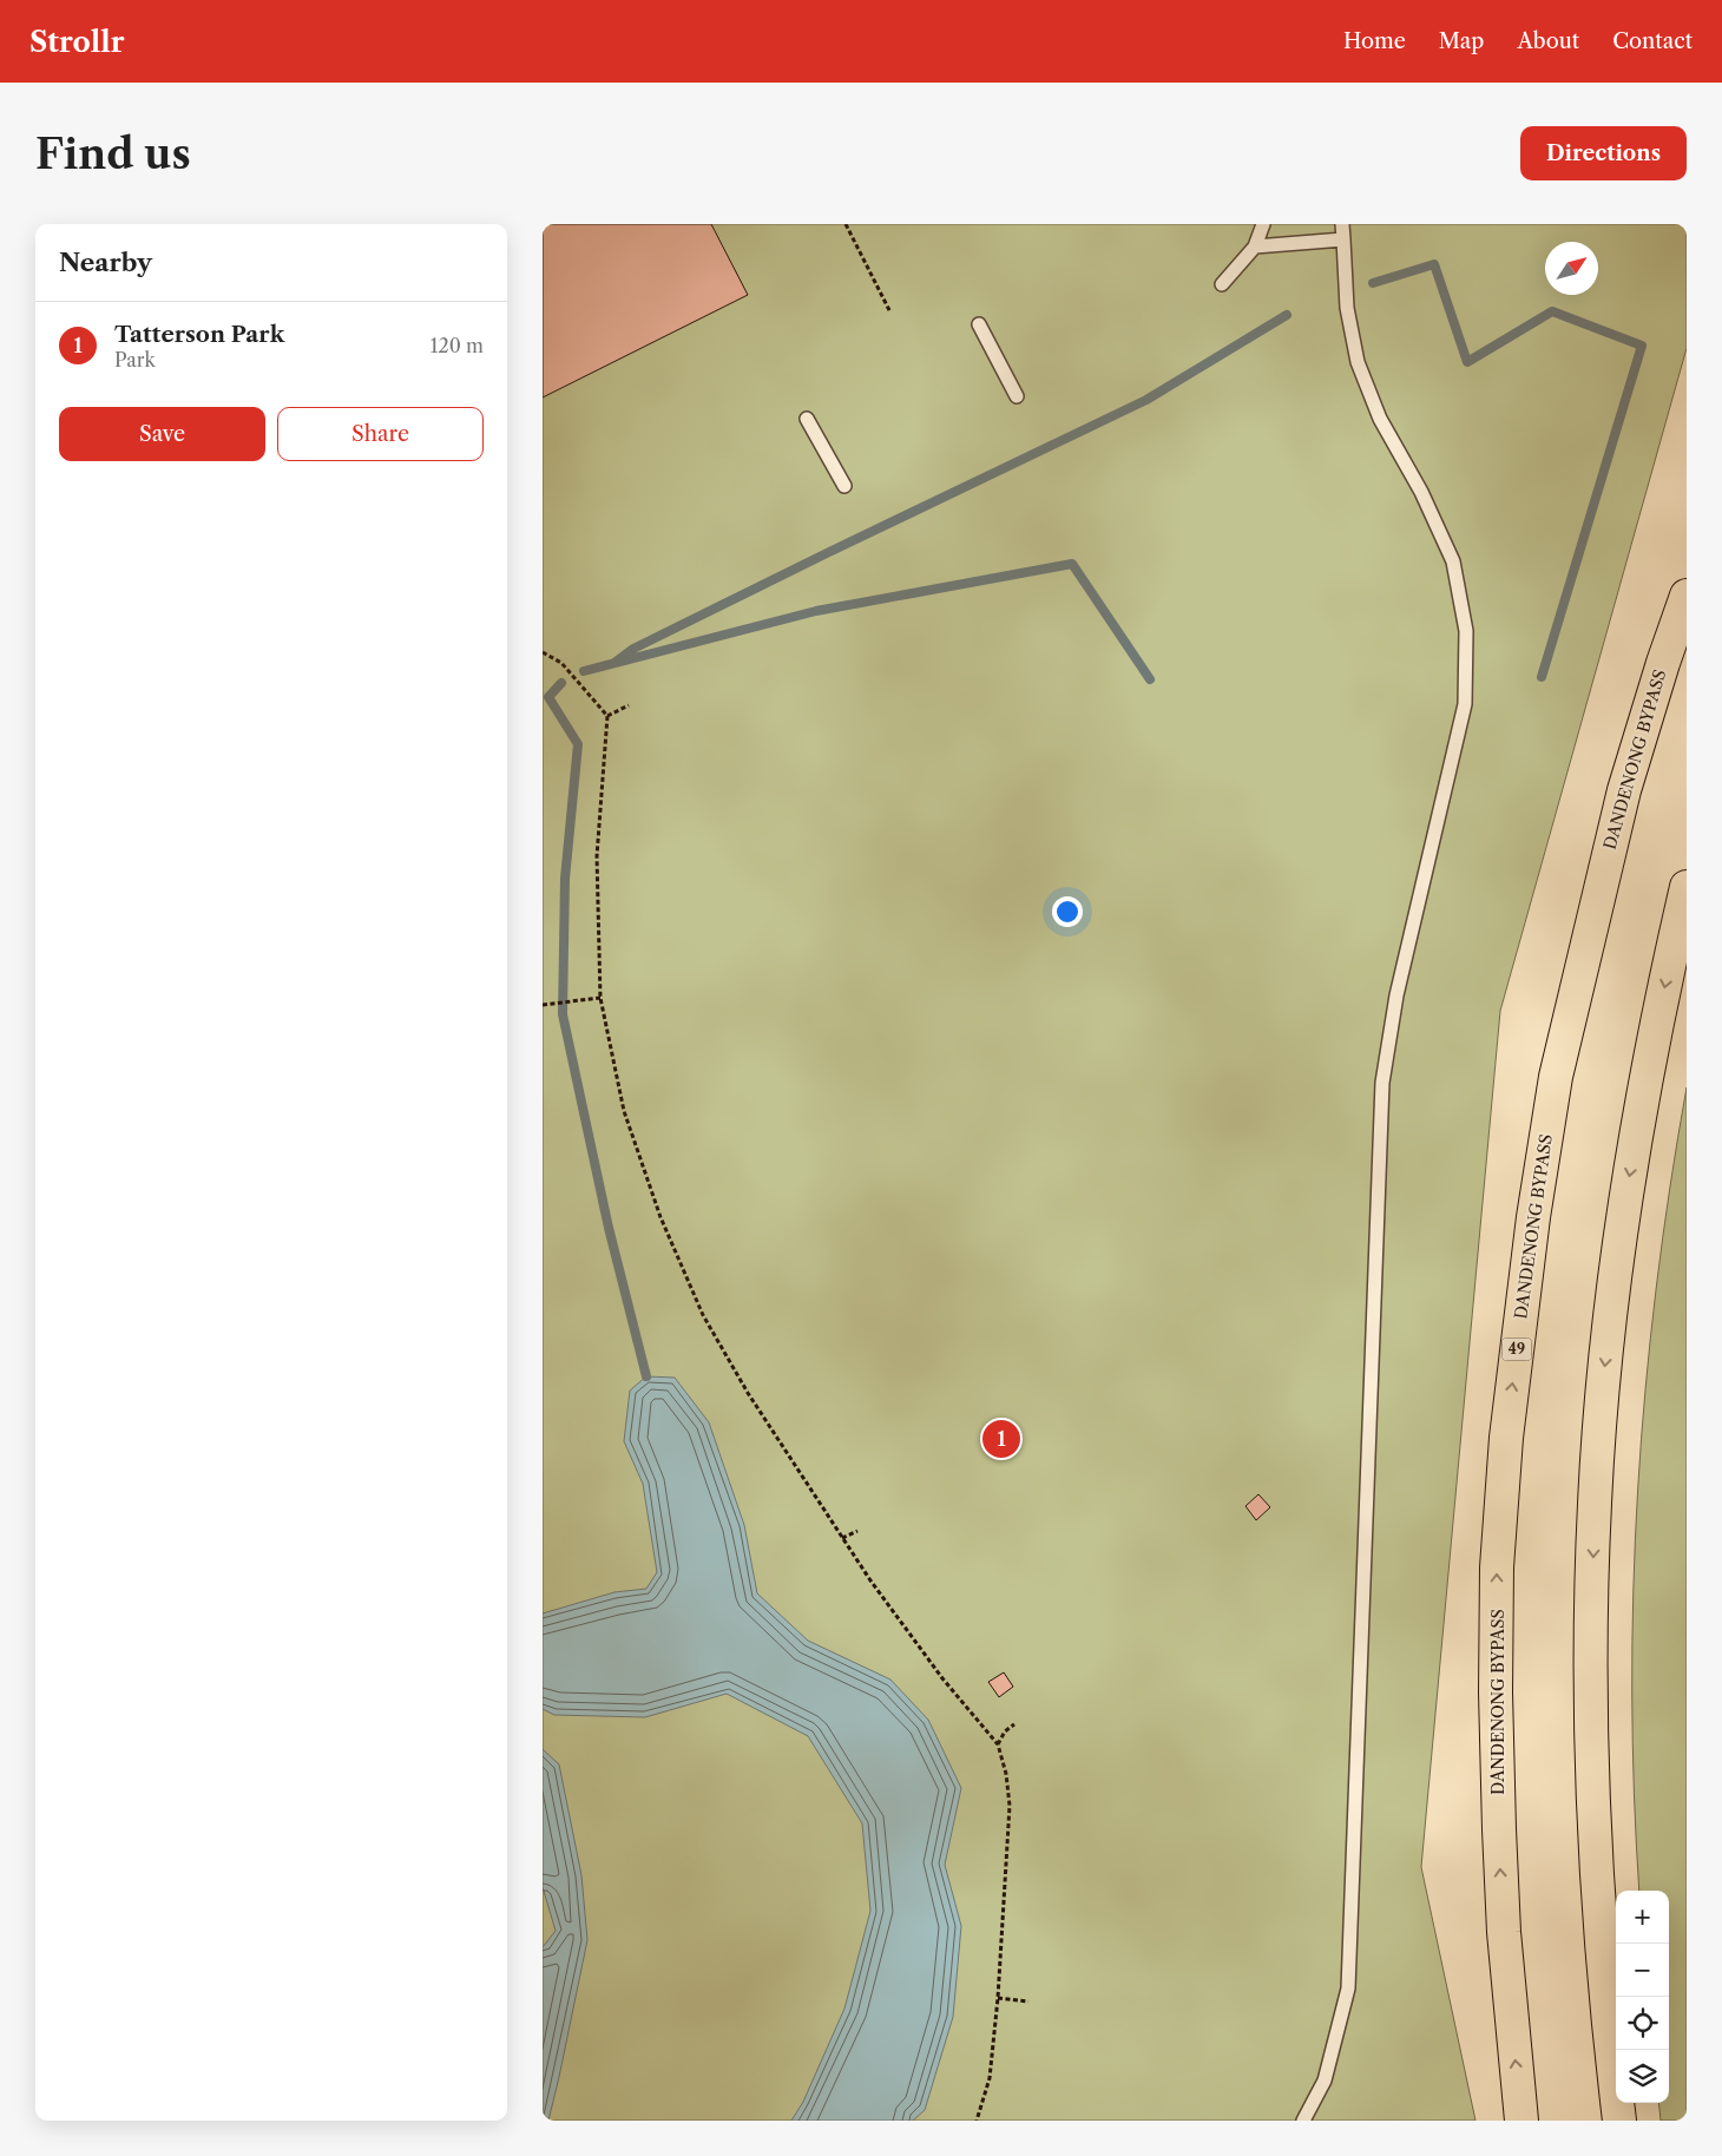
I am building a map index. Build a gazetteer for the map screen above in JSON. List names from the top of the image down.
{
  "streets": {
    "highway": ["DANDENONG BYPASS", "49"]
  },
  "north": "top right",
  "page": {
    "header": "Strollr",
    "nav": [
      "Home",
      "Map",
      "About",
      "Contact"
    ],
    "buttons": [
      "Directions",
      ["Save", "Share"]
    ],
    "title": "Find us",
    "heading": "Nearby",
    "list": [
      {
        "mark": "1",
        "name": "Tatterson Park",
        "note": "Park",
        "value": "120 m"
      }
    ],
    "pins": "1",
    "map_buttons": ["+", "−"]
  }
}
